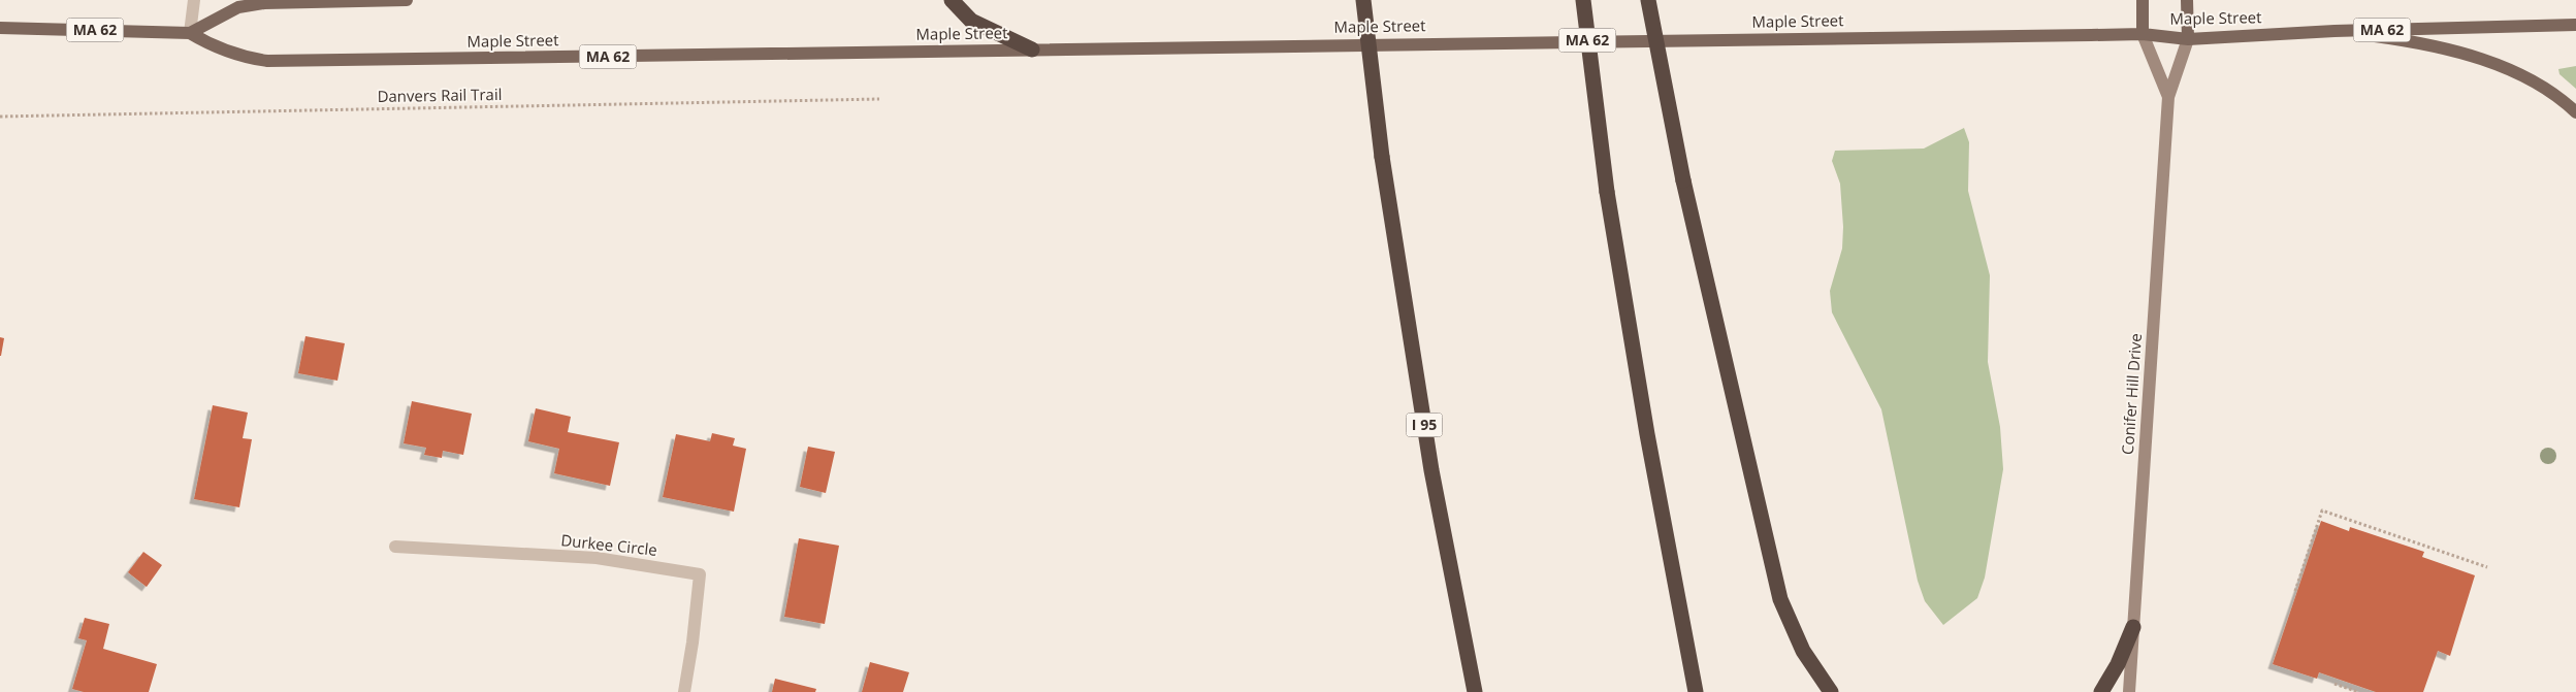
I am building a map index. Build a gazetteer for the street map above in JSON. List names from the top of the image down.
{
  "streets": {
    "highway": ["I 95"],
    "main road": ["Maple Street", "MA 62"],
    "street": ["Conifer Hill Drive", "Durkee Circle"],
    "path": ["Danvers Rail Trail"]
  }
}
